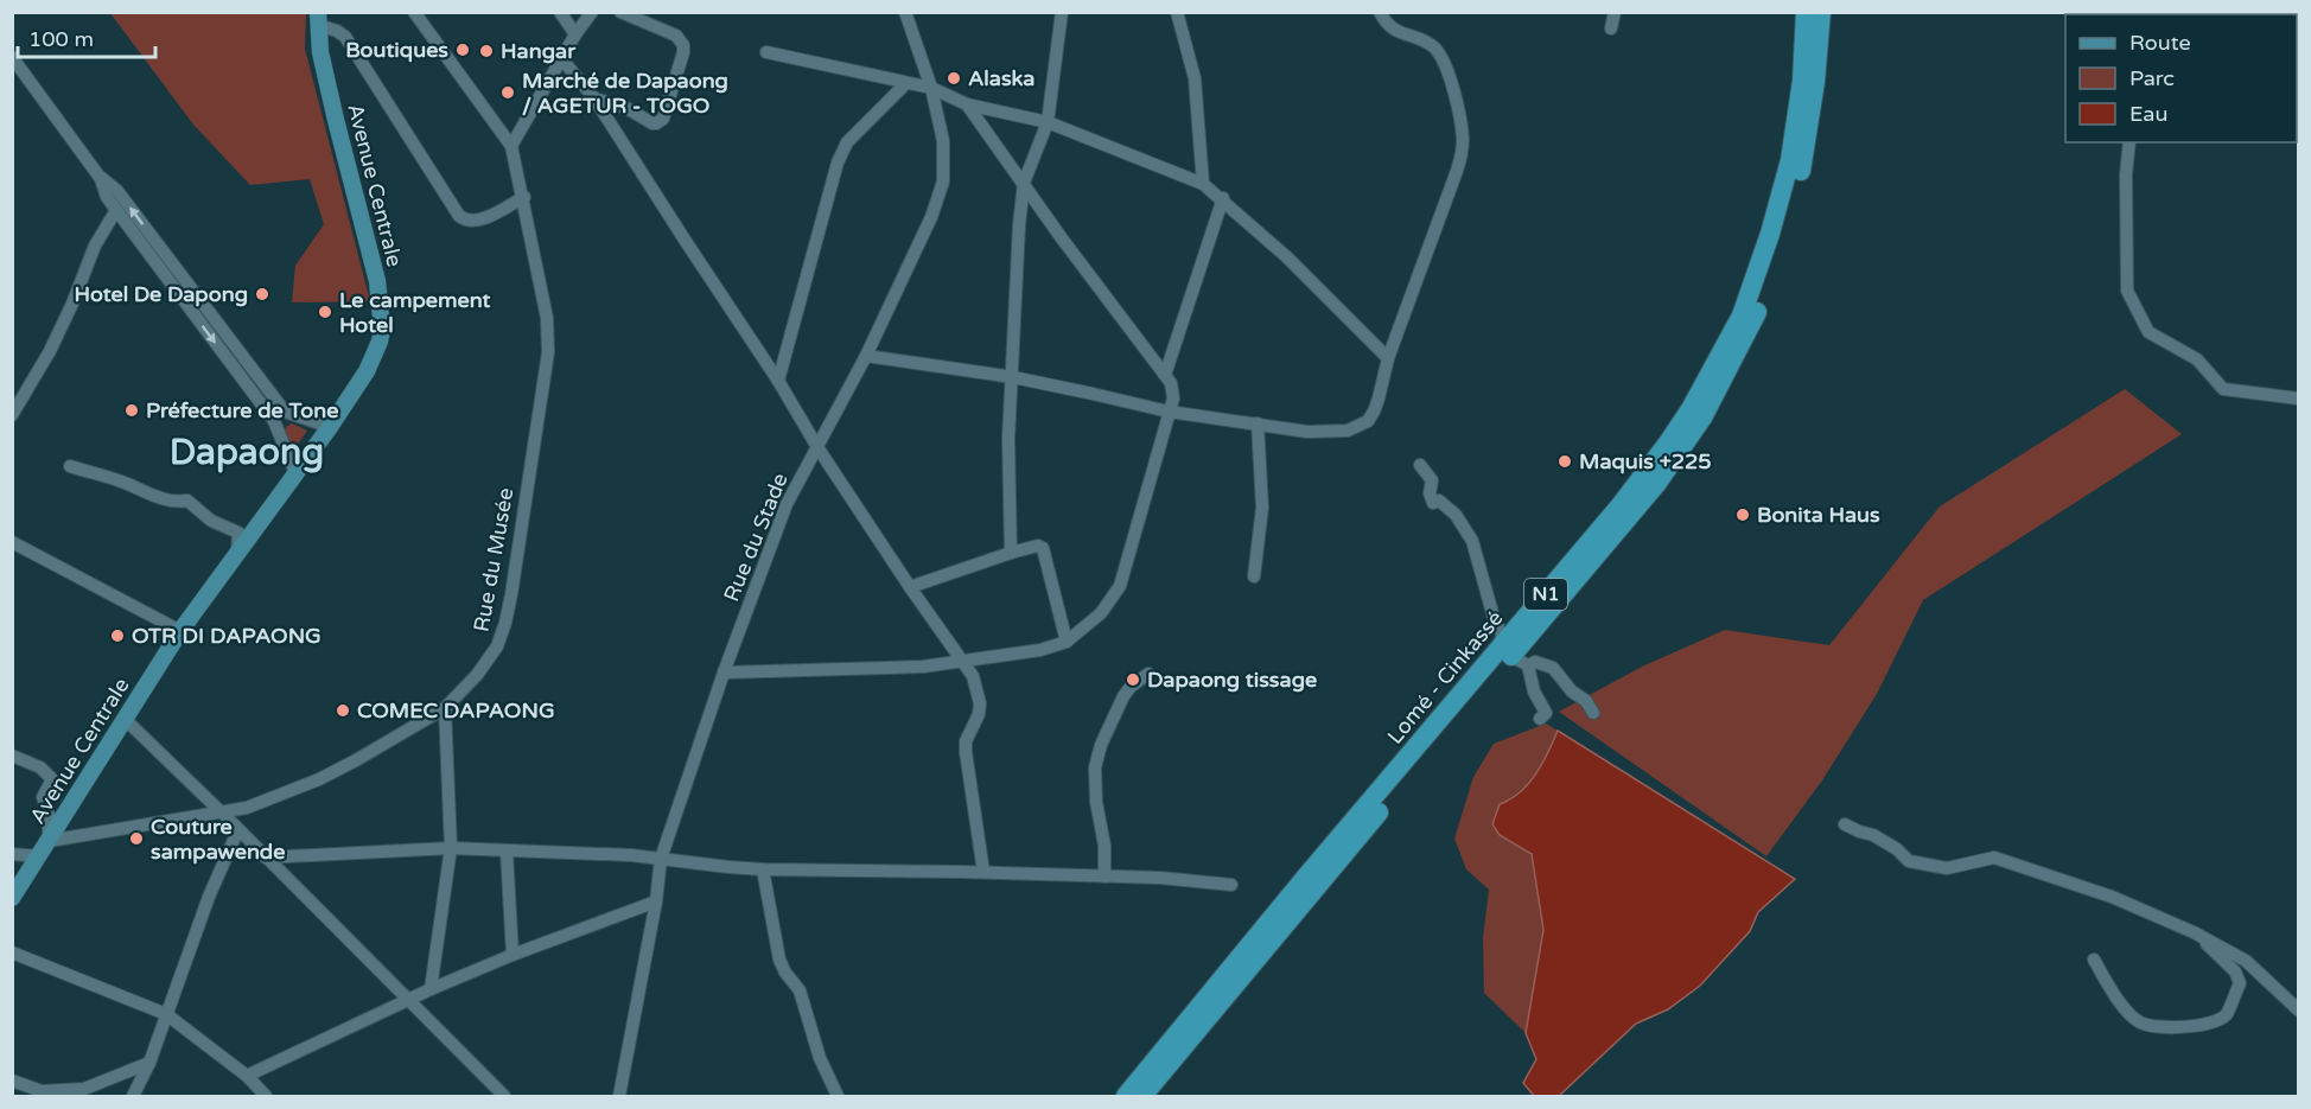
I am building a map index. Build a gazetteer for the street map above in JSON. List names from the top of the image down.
{
  "streets": {
    "highway": ["N1", "Lomé - Cinkassé"],
    "main road": ["Avenue Centrale"],
    "street": ["Rue du Stade", "Rue du Musée"]
  },
  "crossings": [
    ["Avenue Centrale", "Rue du Musée"]
  ],
  "districts": ["Dapaong"],
  "places": [
    "Boutiques",
    "Hangar",
    "Alaska",
    "Marché de Dapaong / AGETUR - TOGO",
    "Hotel De Dapong",
    "Le campement Hotel",
    "Préfecture de Tone",
    "Maquis +225",
    "Bonita Haus",
    "OTR DI DAPAONG",
    "Dapaong tissage",
    "COMEC DAPAONG",
    "Couture sampawende"
  ],
  "legend": ["Route", "Parc", "Eau"],
  "scale_bar": "100 m"
}
